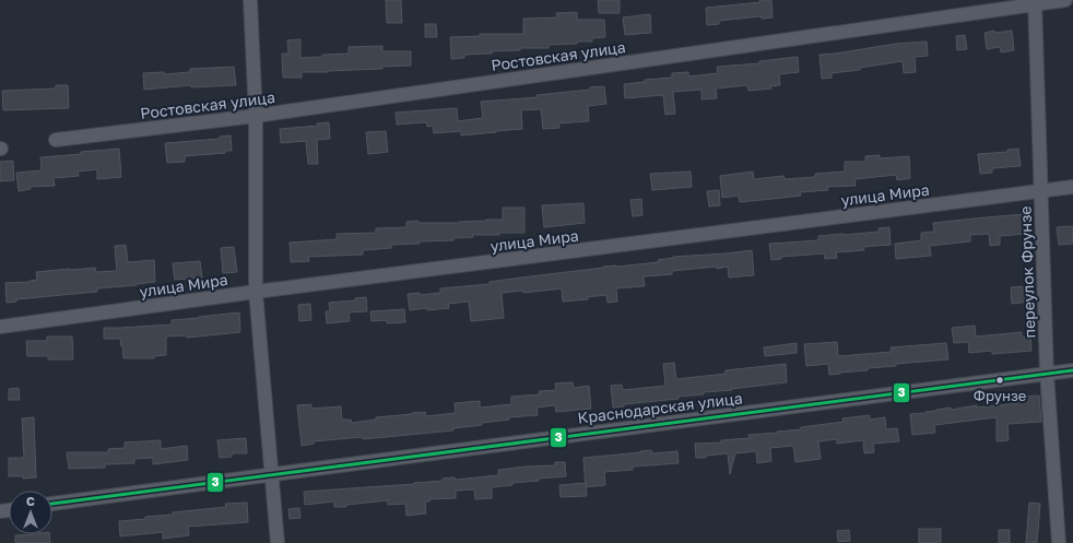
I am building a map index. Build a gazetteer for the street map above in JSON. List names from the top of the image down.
{
  "streets": {
    "street": [
      "Ростовская улица",
      "улица Мира",
      "переулок Фрунзе",
      "Краснодарская улица"
    ]
  },
  "crossings": [
    ["Ростовская улица", "переулок Фрунзе"],
    ["улица Мира", "переулок Фрунзе"],
    ["переулок Фрунзе", "Краснодарская улица"]
  ],
  "places": ["Фрунзе"],
  "lines": ["transit line 3"],
  "north": "top"
}
